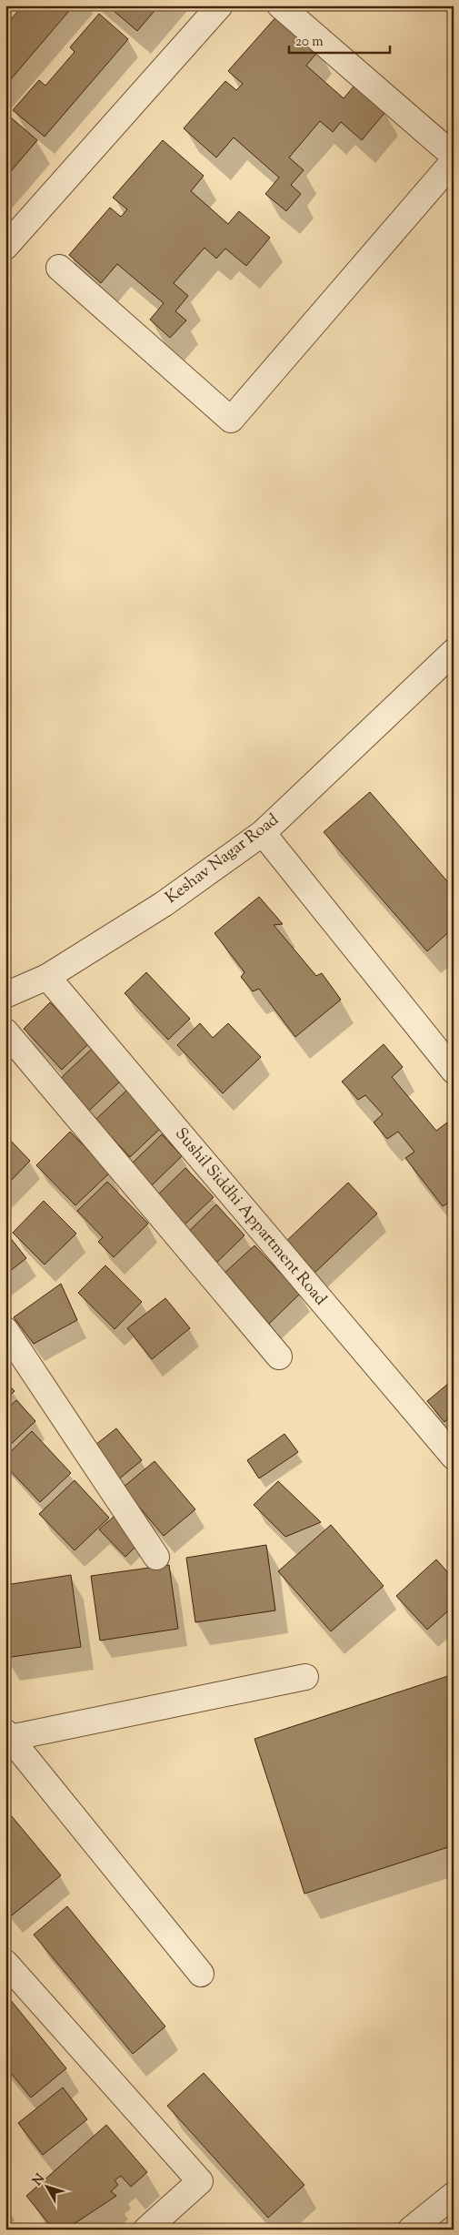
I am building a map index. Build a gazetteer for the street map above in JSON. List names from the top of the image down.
{
  "streets": {
    "street": ["Keshav Nagar Road", "Sushil Siddhi Appartment Road"]
  },
  "crossings": [
    ["Keshav Nagar Road", "Sushil Siddhi Appartment Road"]
  ],
  "scale_bar": "20 m",
  "north": "top left"
}
